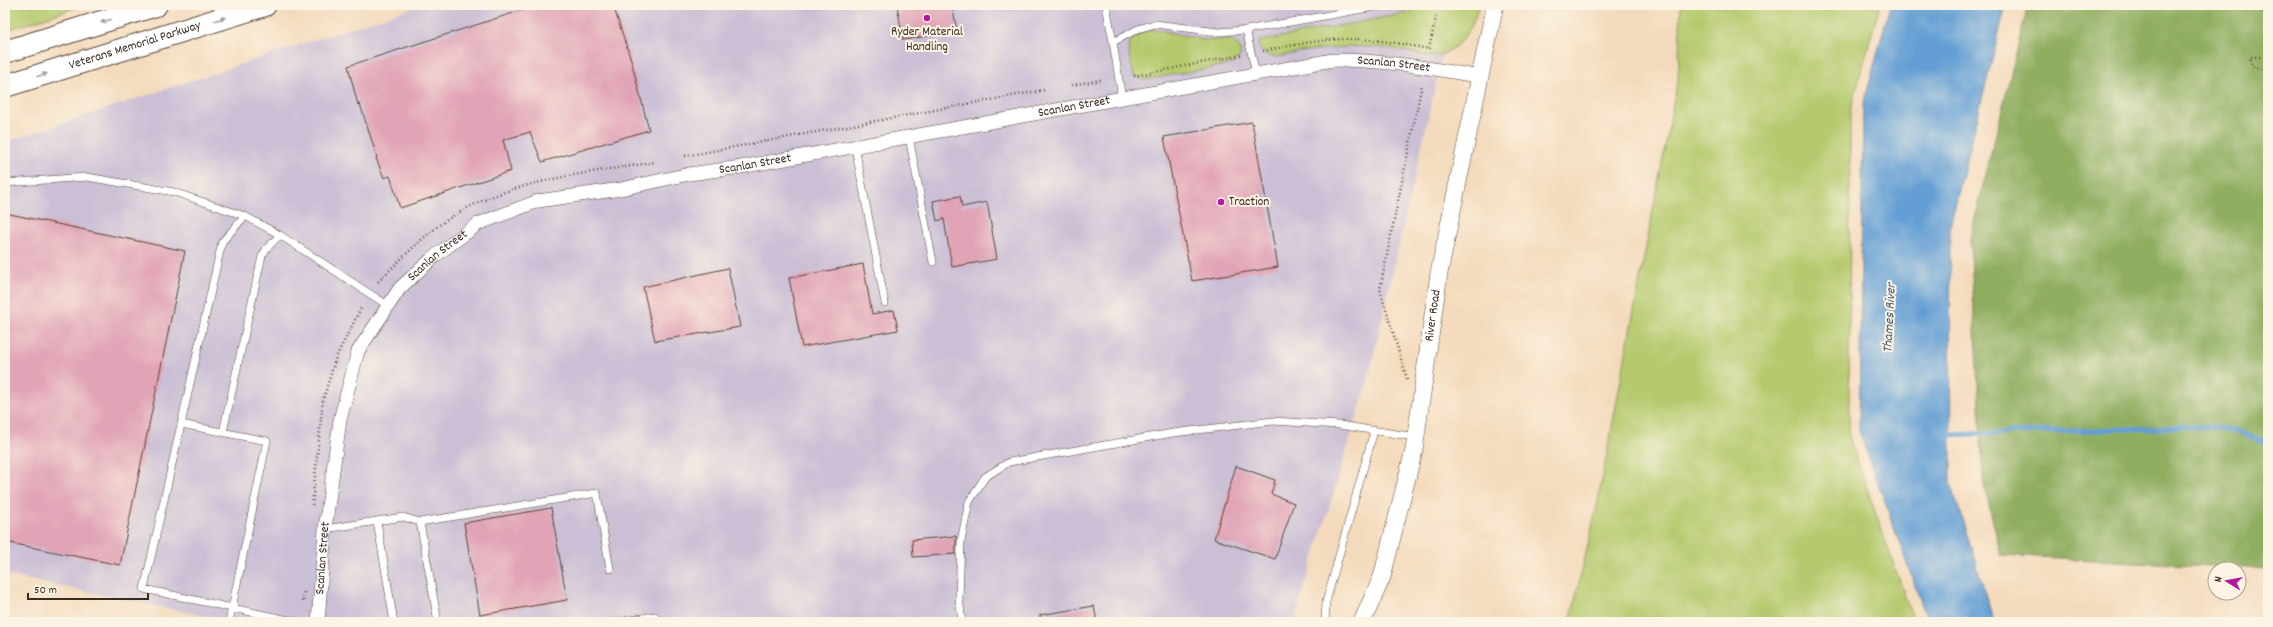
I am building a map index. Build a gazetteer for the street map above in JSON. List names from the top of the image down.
{
  "streets": {
    "highway": ["Veterans Memorial Parkway"],
    "street": ["Scanlan Street", "River Road"]
  },
  "crossings": [
    ["Scanlan Street", "River Road"]
  ],
  "water": ["Thames River"],
  "places": ["Ryder Material Handling", "Traction"],
  "scale_bar": "50 m",
  "north": "left"
}
